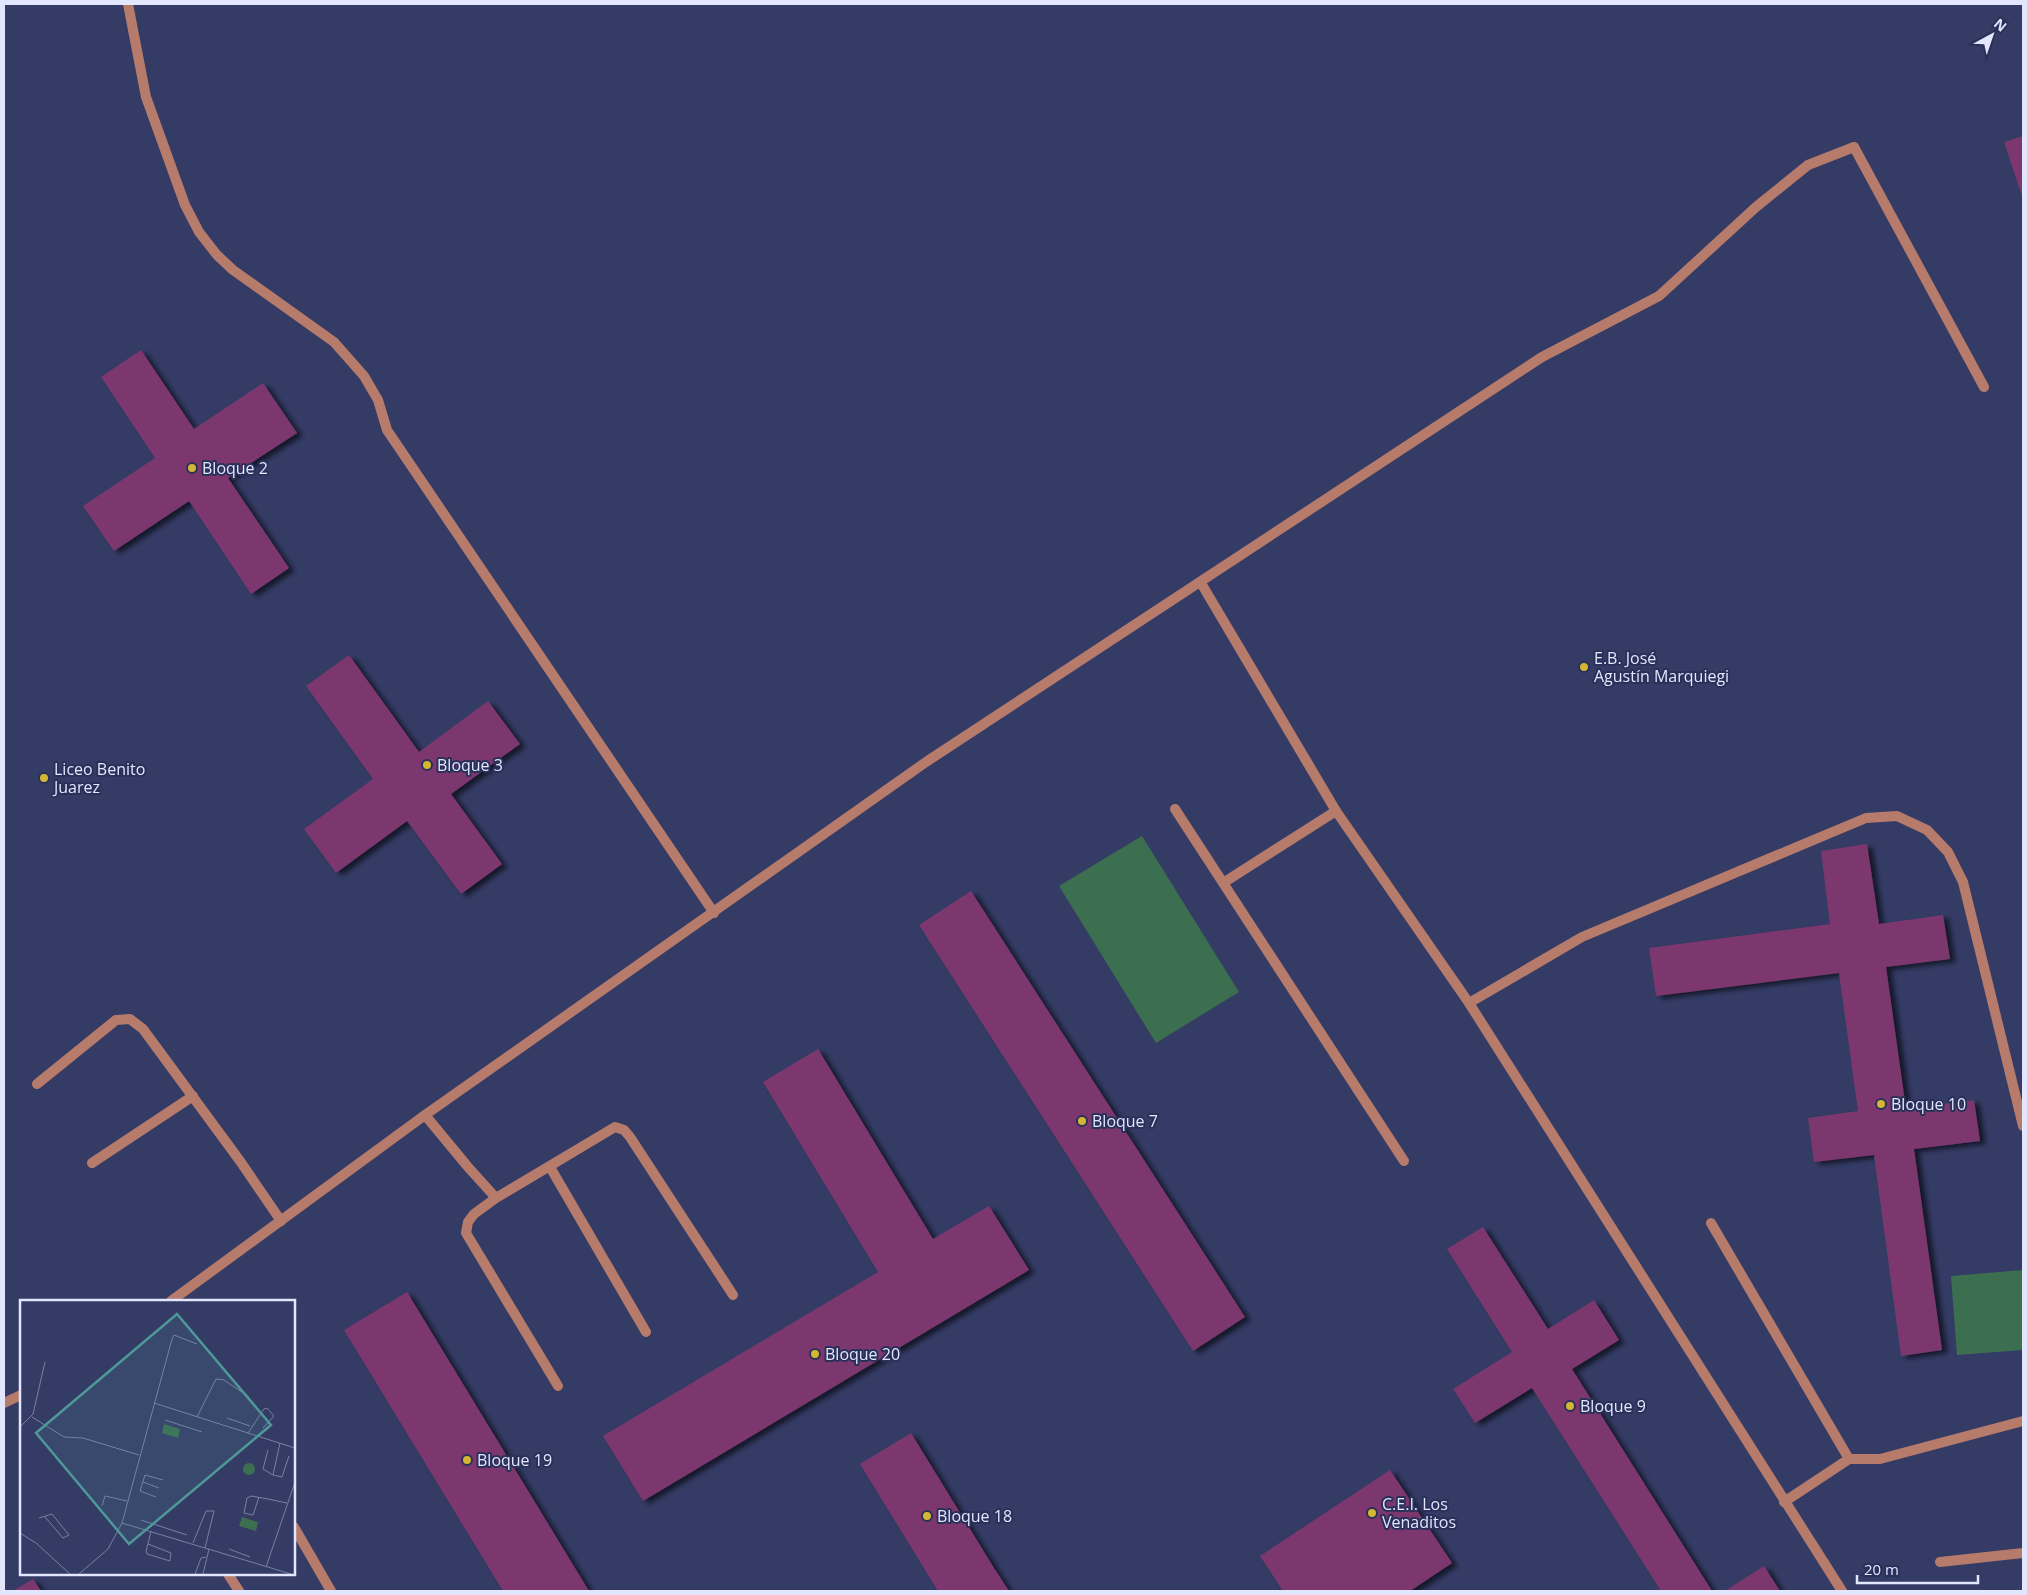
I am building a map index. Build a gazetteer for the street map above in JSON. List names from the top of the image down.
{
  "places": [
    "Bloque 2",
    "E.B. José Agustín Marquiegi",
    "Bloque 3",
    "Liceo Benito Juarez",
    "Bloque 10",
    "Bloque 7",
    "Bloque 20",
    "Bloque 9",
    "Bloque 19",
    "C.E.I. Los Venaditos",
    "Bloque 18"
  ],
  "scale_bar": "20 m",
  "north": "top right"
}
